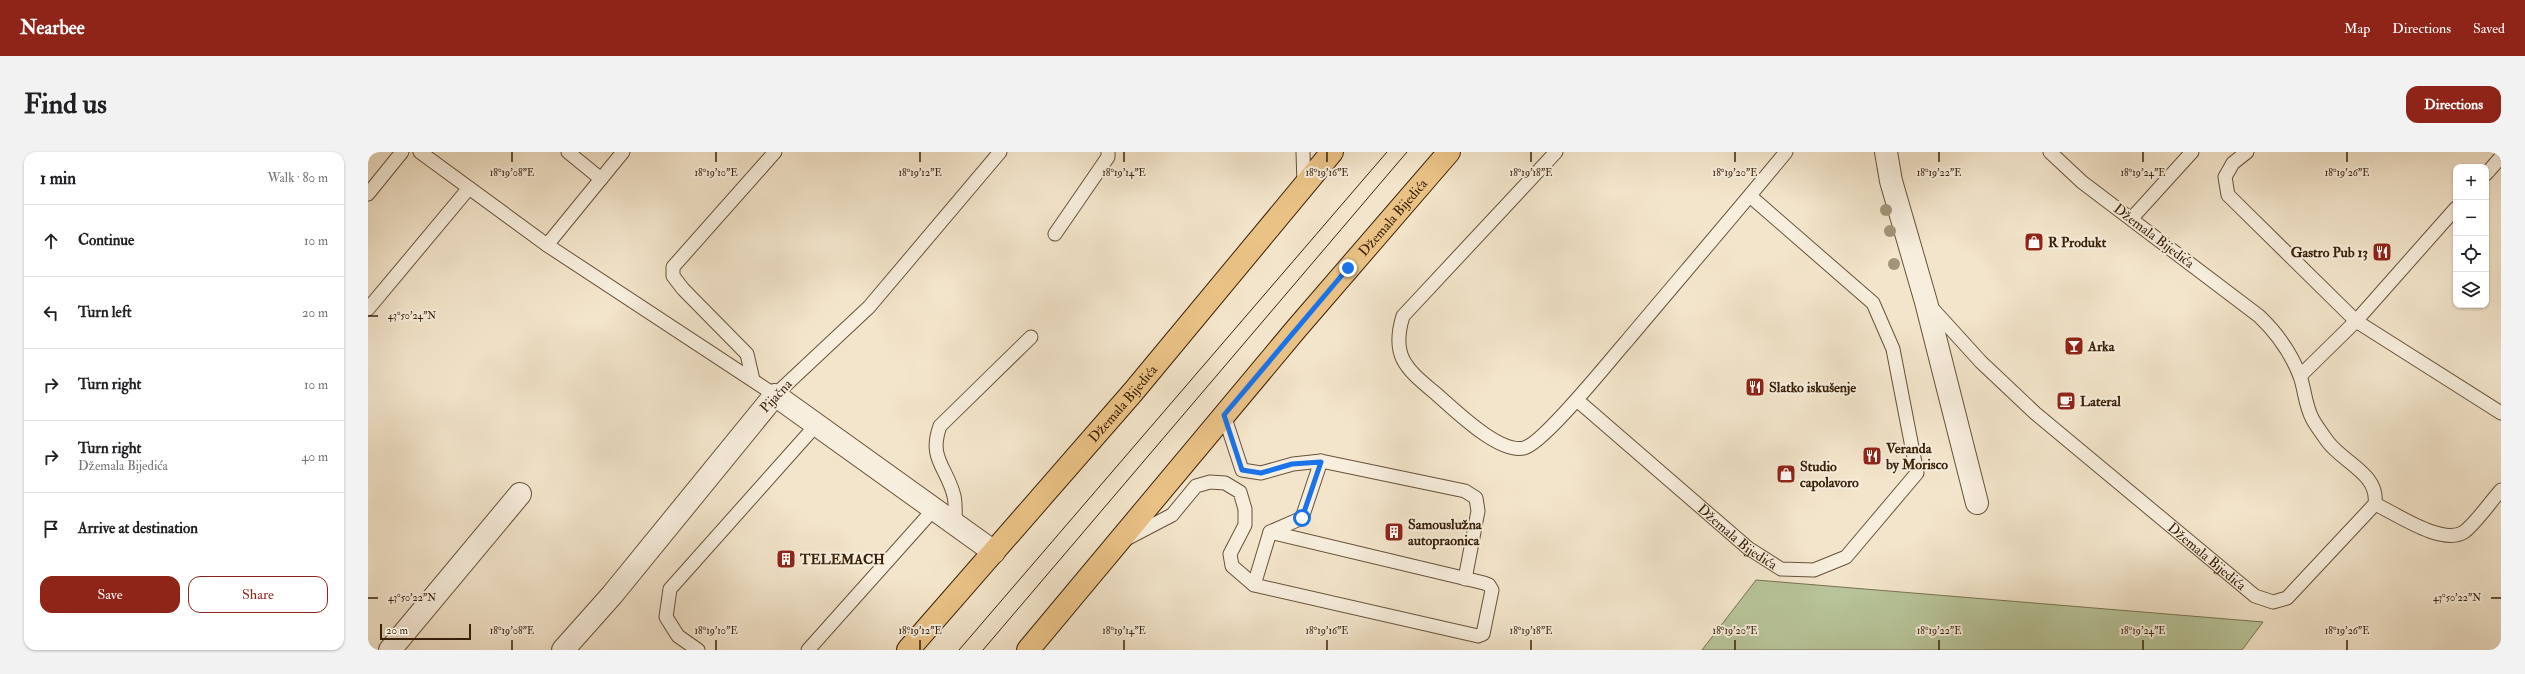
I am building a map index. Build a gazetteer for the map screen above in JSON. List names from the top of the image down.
{
  "streets": {
    "main road": ["Džemala Bijedića"],
    "street": ["Pijačna"]
  },
  "places": {
    "shop": ["R Produkt", "Studio capolavoro"],
    "restaurant": ["Gastro Pub 13", "Slatko iskušenje", "Veranda by Morisco"],
    "bar": ["Arka"],
    "cafe": ["Lateral"],
    "building": ["Samouslužna autopraonica", "TELEMACH"]
  },
  "scale_bar": "20 m",
  "page": {
    "header": "Nearbee",
    "nav": ["Map", "Directions", "Saved"],
    "buttons": [
      "Directions",
      ["Save", "Share"]
    ],
    "title": "Find us",
    "heading": ["1 min", "Walk · 80 m"],
    "map_buttons": ["+", "−"],
    "list": [
      ["Continue", "10 m"],
      ["Turn left", "20 m"],
      ["Turn right", "10 m"],
      ["Turn right", "Džemala Bijedića", "40 m"],
      "Arrive at destination"
    ],
    "scale": "20 m"
  },
  "coordinates": [
    "18°19'08\"E",
    "18°19'10\"E",
    "18°19'12\"E",
    "18°19'14\"E",
    "18°19'16\"E",
    "18°19'18\"E",
    "18°19'20\"E",
    "18°19'22\"E",
    "18°19'24\"E",
    "18°19'26\"E",
    "43°50'24\"N",
    "43°50'22\"N"
  ]
}
